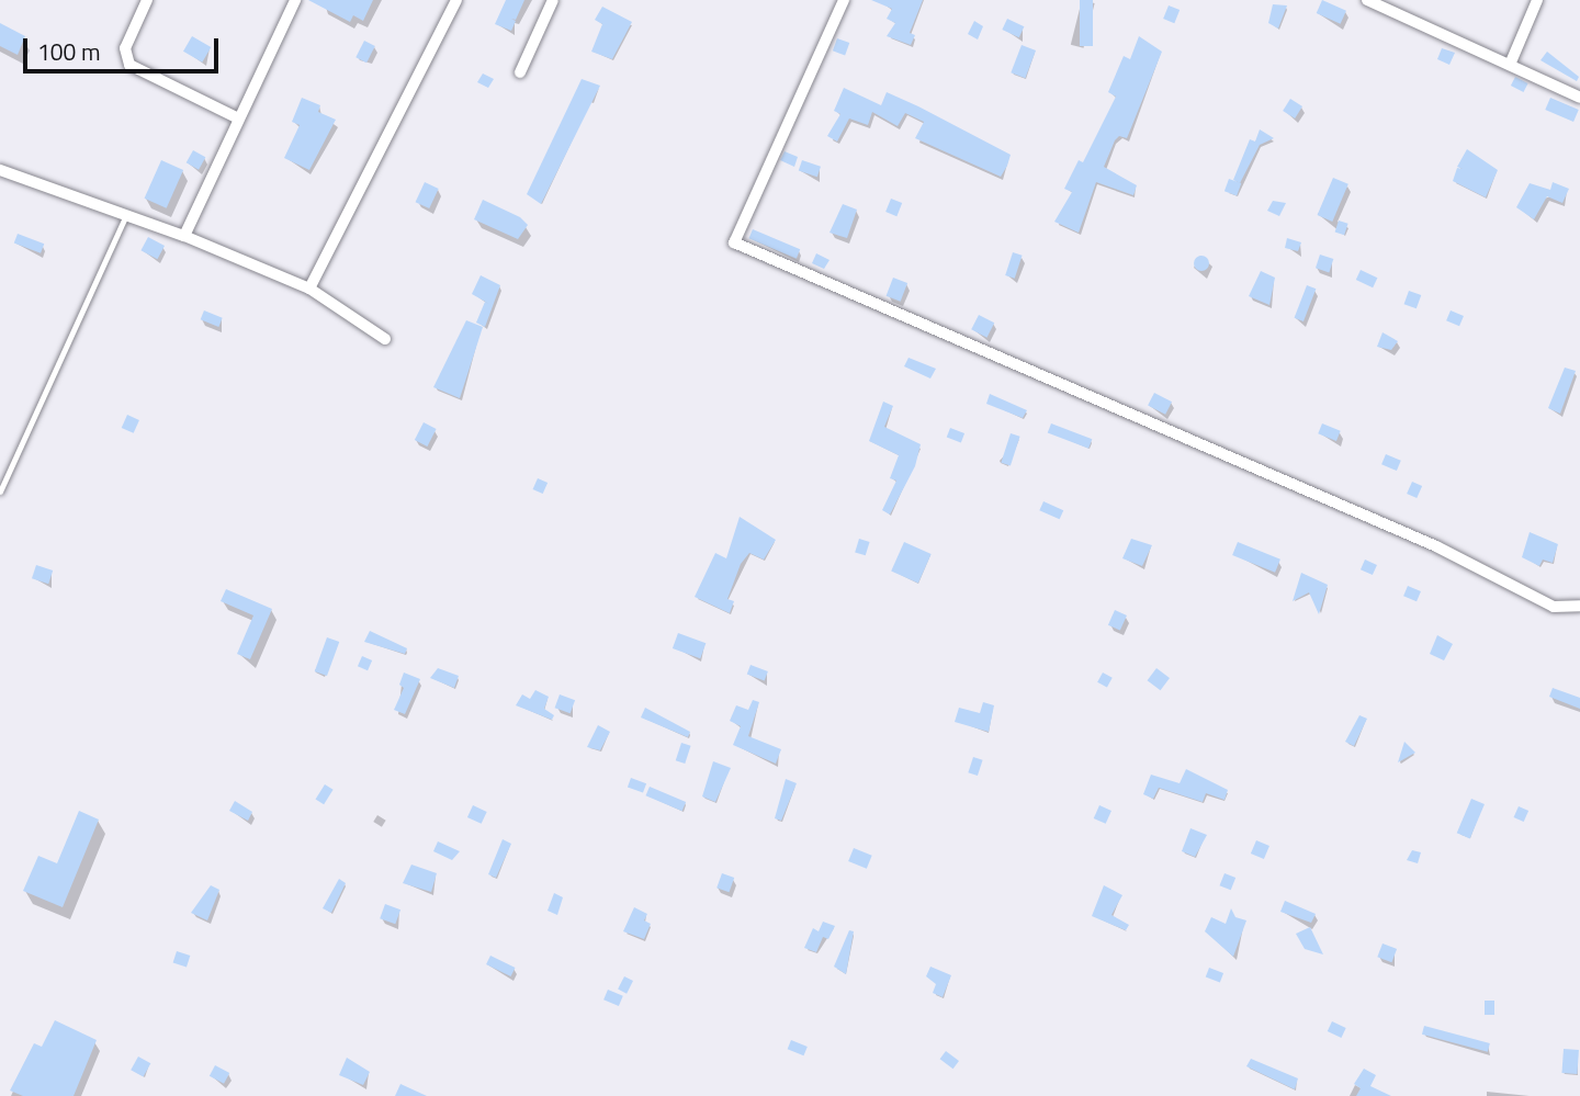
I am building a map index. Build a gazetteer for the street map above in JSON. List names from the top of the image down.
{
  "scale_bar": "100 m"
}
